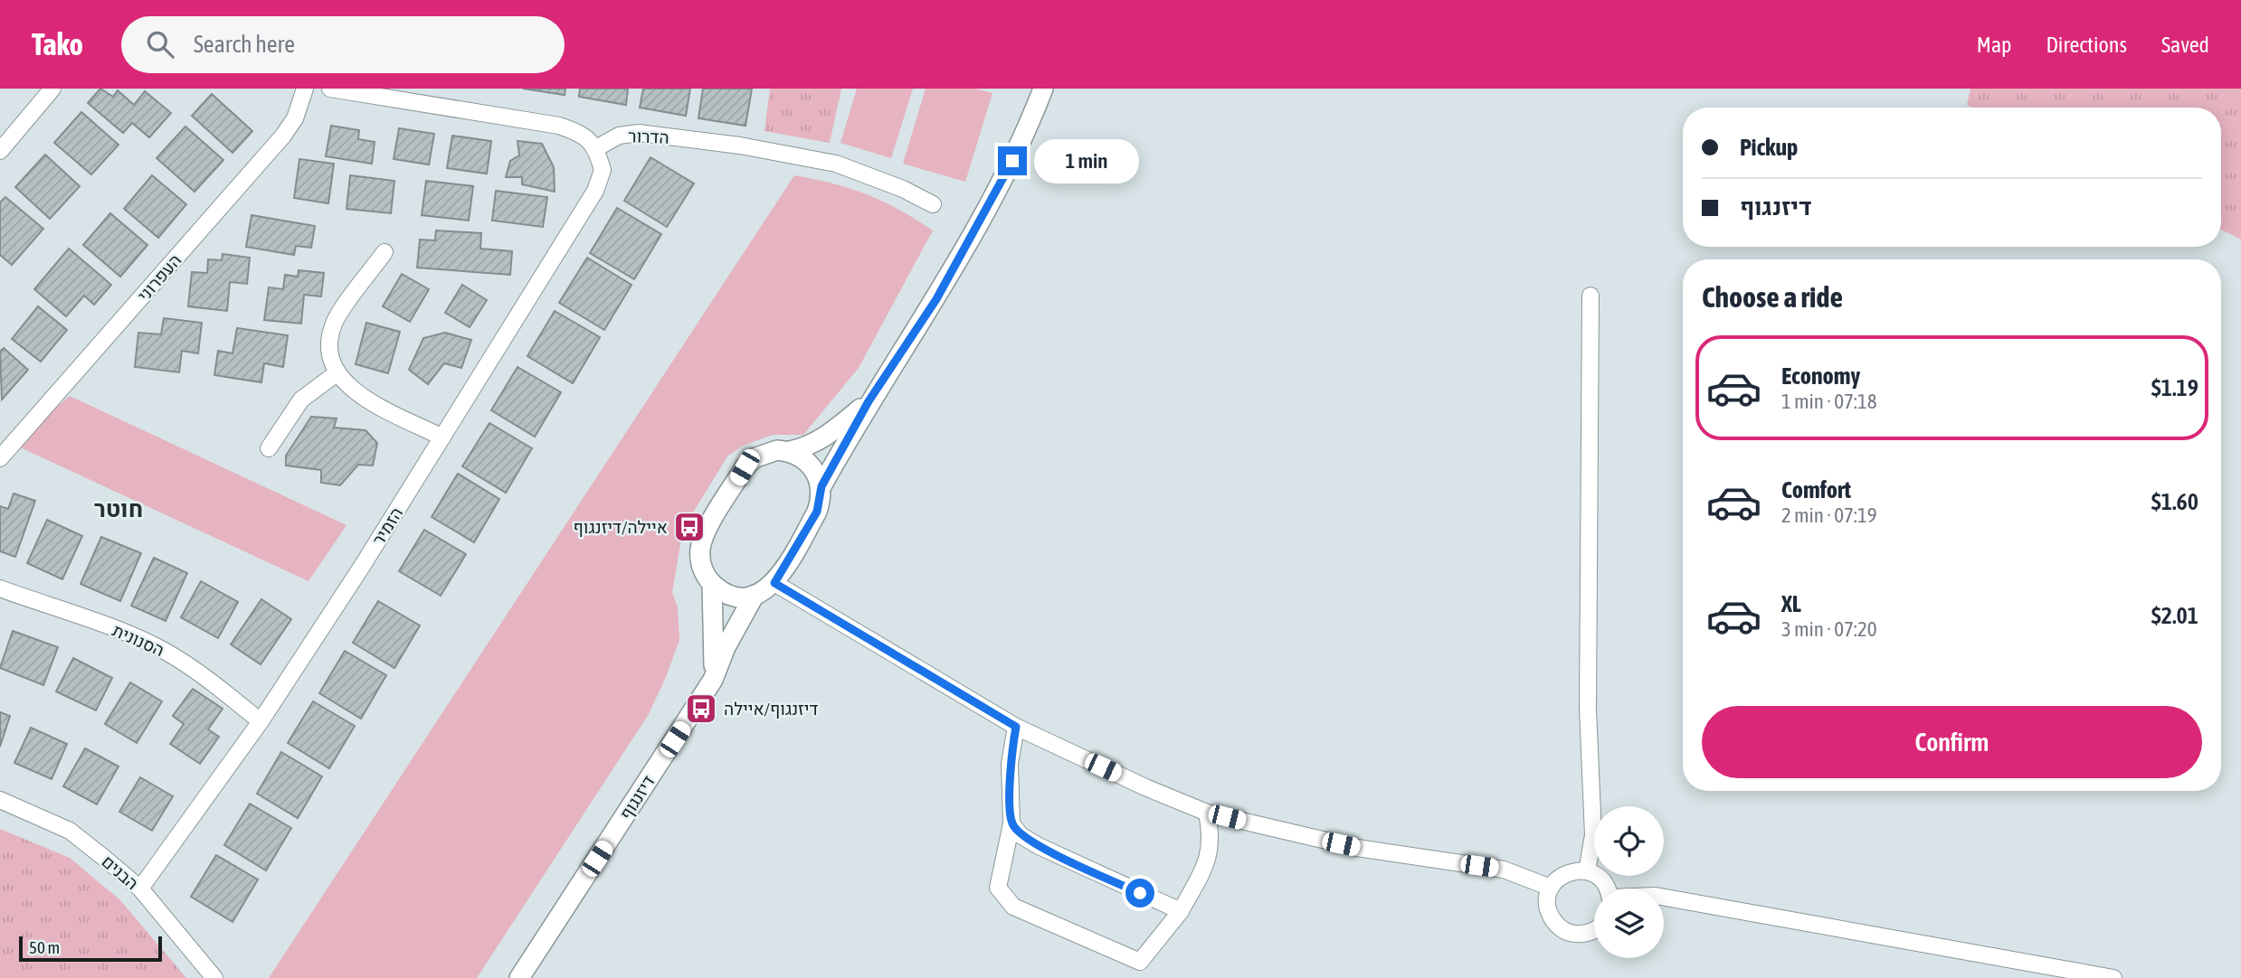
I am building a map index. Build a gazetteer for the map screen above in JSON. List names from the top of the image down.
{
  "streets": {
    "street": [
      "הדרור",
      "העפרוני",
      "הזמיר",
      "הסנונית",
      "דיזנגוף",
      "הבנים"
    ]
  },
  "crossings": [
    ["הדרור", "הזמיר"],
    ["הזמיר", "הסנונית"],
    ["הזמיר", "הבנים"]
  ],
  "districts": ["חוטר"],
  "places": {
    "bus stop": ["איילה/דיזנגוף", "דיזנגוף/איילה"]
  },
  "scale_bar": "50 m",
  "page": {
    "header": "Tako",
    "search": "Search here",
    "nav": ["Map", "Directions", "Saved"],
    "banner": ["Pickup", "דיזנגוף"],
    "bubble": "1 min",
    "heading": "Choose a ride",
    "list": [
      {
        "name": "Economy",
        "note": "1 min · 07:18",
        "value": "$1.19"
      },
      {
        "name": "Comfort",
        "note": "2 min · 07:19",
        "value": "$1.60"
      },
      {
        "name": "XL",
        "note": "3 min · 07:20",
        "value": "$2.01"
      }
    ],
    "buttons": "Confirm",
    "scale": "50 m"
  }
}
